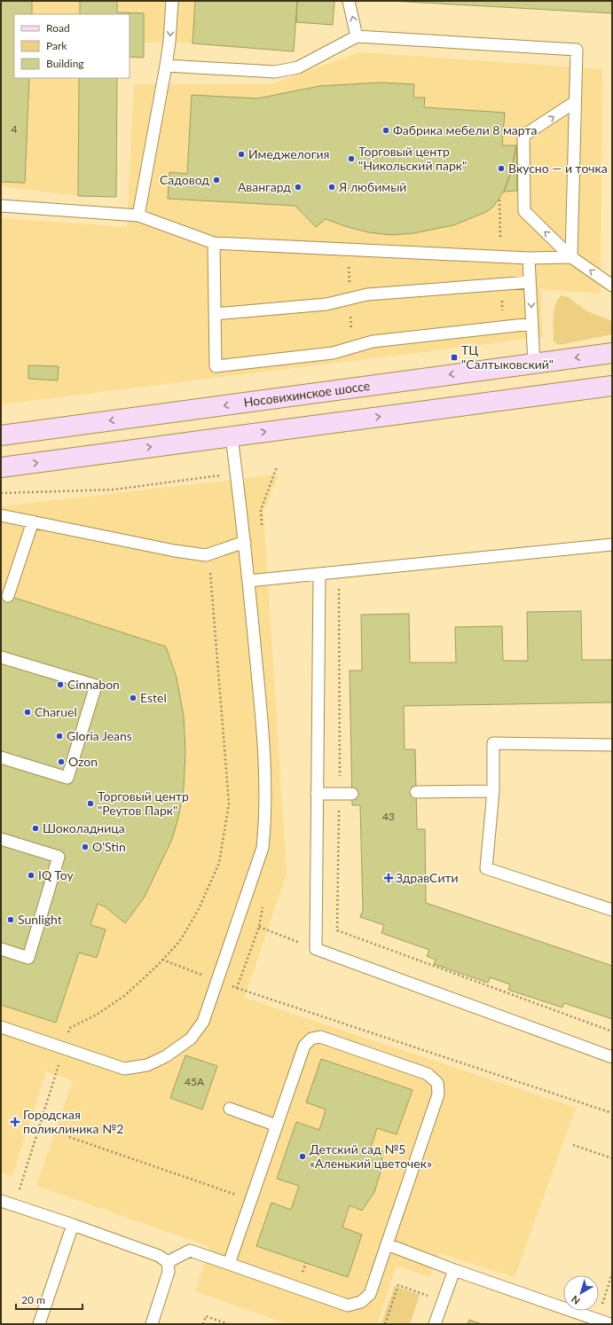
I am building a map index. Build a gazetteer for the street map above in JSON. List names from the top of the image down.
{
  "streets": {
    "main road": ["Носовихинское шоссе"]
  },
  "places": {
    "other": [
      "Фабрика мебели 8 марта",
      "Имеджелогия",
      "Торговый центр \"Никольский парк\"",
      "Вкусно — и точка",
      "Садовод",
      "Авангард",
      "Я любимый",
      "Cinnabon",
      "Estel",
      "Charuel",
      "Gloria Jeans",
      "Ozon",
      "Торговый центр \"Реутов Парк\"",
      "Шоколадница",
      "O'Stin",
      "IQ Toy",
      "Sunlight",
      "Детский сад №5 «Аленький цветочек»"
    ],
    "transit": ["ТЦ \"Салтыковский\""],
    "health": ["ЗдравСити", "Городская поликлиника №2"]
  },
  "house_numbers": ["4", "43", "45А"],
  "legend": ["Road", "Park", "Building"],
  "scale_bar": "20 m",
  "north": "bottom left"
}
